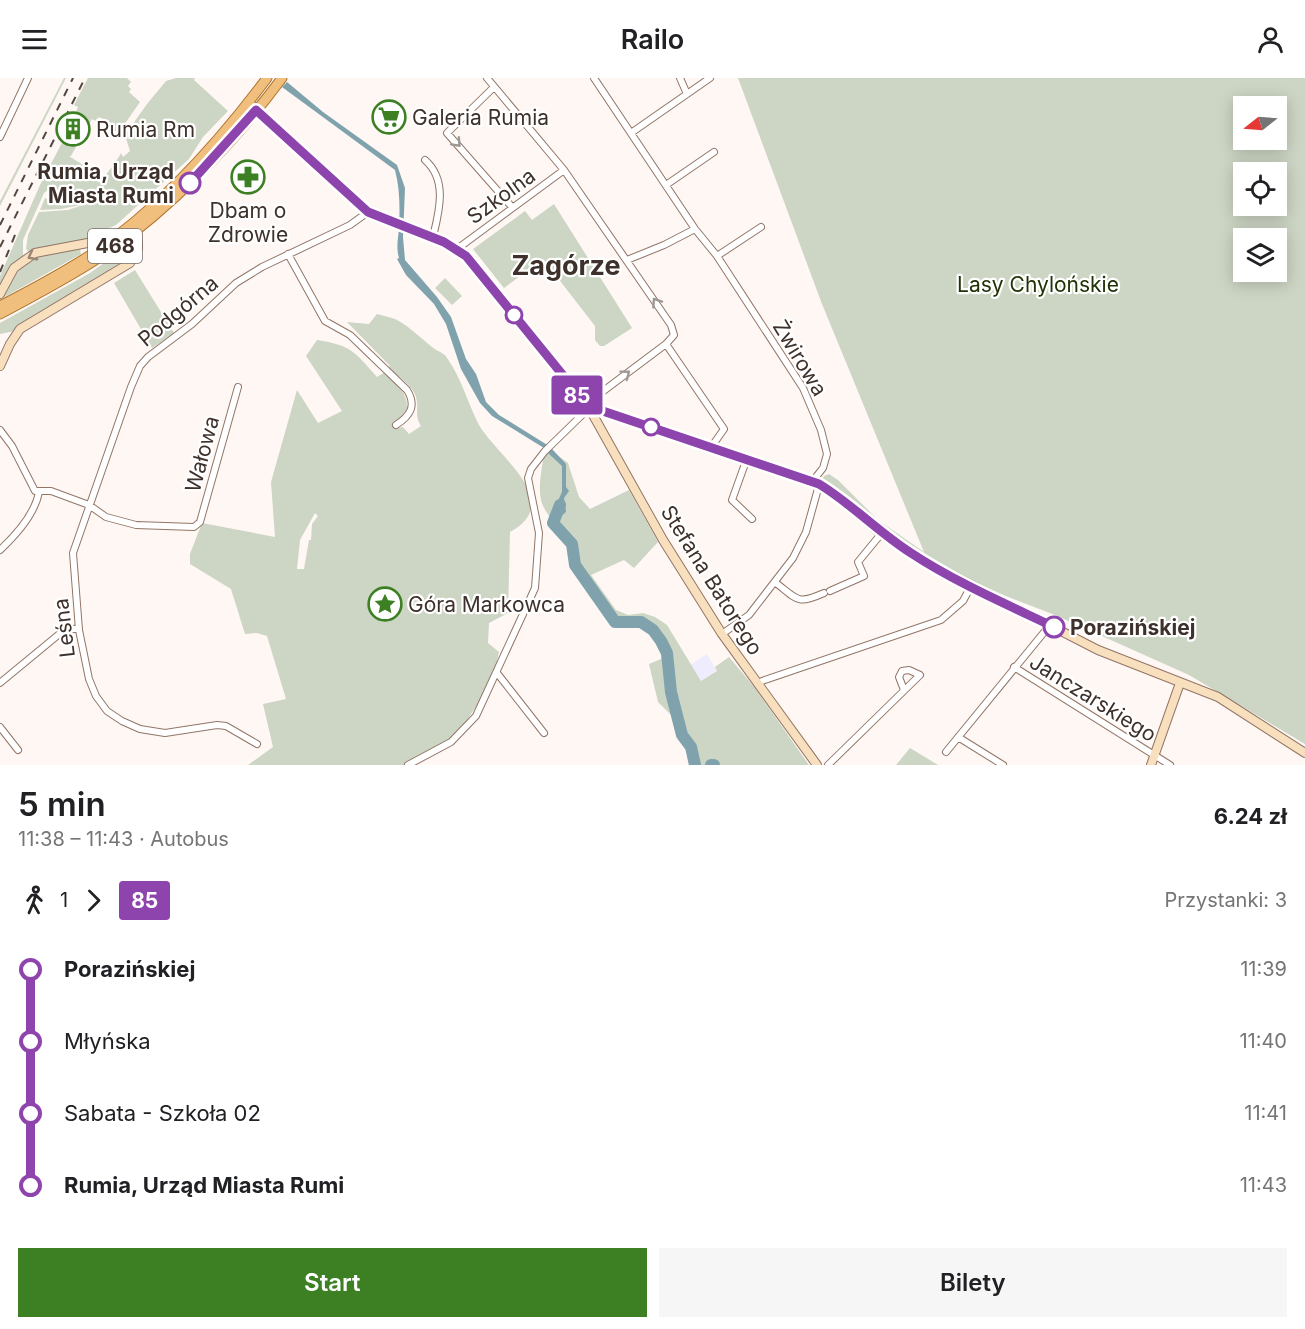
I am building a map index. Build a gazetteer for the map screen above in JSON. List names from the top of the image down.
{
  "streets": {
    "main road": ["468"],
    "street": [
      "Szkolna",
      "Podgórna",
      "Żwirowa",
      "Wałowa",
      "Stefana Batorego",
      "Leśna",
      "Janczarskiego"
    ]
  },
  "crossings": [
    ["Szkolna", "Stefana Batorego"],
    ["Podgórna", "Wałowa"],
    ["Podgórna", "Stefana Batorego"],
    ["Podgórna", "Leśna"],
    ["Żwirowa", "Stefana Batorego"],
    ["Wałowa", "Leśna"]
  ],
  "districts": ["Zagórze"],
  "parks": ["Lasy Chylońskie"],
  "places": {
    "supermarket": ["Galeria Rumia"],
    "building": ["Rumia Rm"],
    "pharmacy": ["Dbam o Zdrowie"],
    "other": ["Rumia, Urząd Miasta Rumi", "Porazińskiej"],
    "place": ["Góra Markowca"]
  },
  "lines": ["bus line 85"],
  "north": "left",
  "page": {
    "header": "Railo",
    "on_map": "85",
    "heading": ["5 min", "11:38 – 11:43 · Autobus", "6.24 zł"],
    "legs": ["1", "85", "Przystanki: 3"],
    "list": [
      {
        "name": "Porazińskiej",
        "value": "11:39"
      },
      {
        "name": "Młyńska",
        "value": "11:40"
      },
      {
        "name": "Sabata - Szkoła 02",
        "value": "11:41"
      },
      {
        "name": "Rumia, Urząd Miasta Rumi",
        "value": "11:43"
      }
    ],
    "buttons": ["Start", "Bilety"]
  }
}
